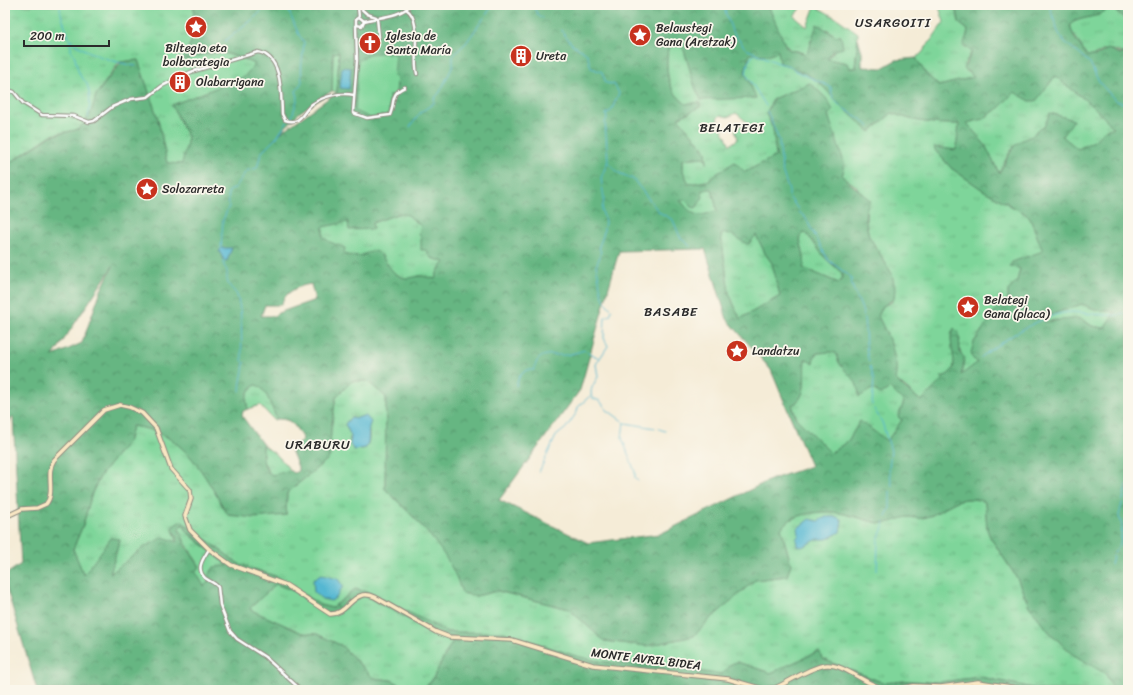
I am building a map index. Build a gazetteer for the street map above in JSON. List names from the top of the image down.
{
  "streets": {
    "street": ["MONTE AVRIL BIDEA"]
  },
  "districts": [
    "USARGOITI",
    "BELATEGI",
    "BASABE",
    "URABURU"
  ],
  "places": {
    "place": [
      "Biltegia eta bolborategia",
      "Belaustegi Gana (Aretzak)",
      "Solozarreta",
      "Belategi Gana (placa)",
      "Landatzu"
    ],
    "church": ["Iglesia de Santa María"],
    "building": ["Ureta", "Olabarrigana"]
  },
  "scale_bar": "200 m"
}
